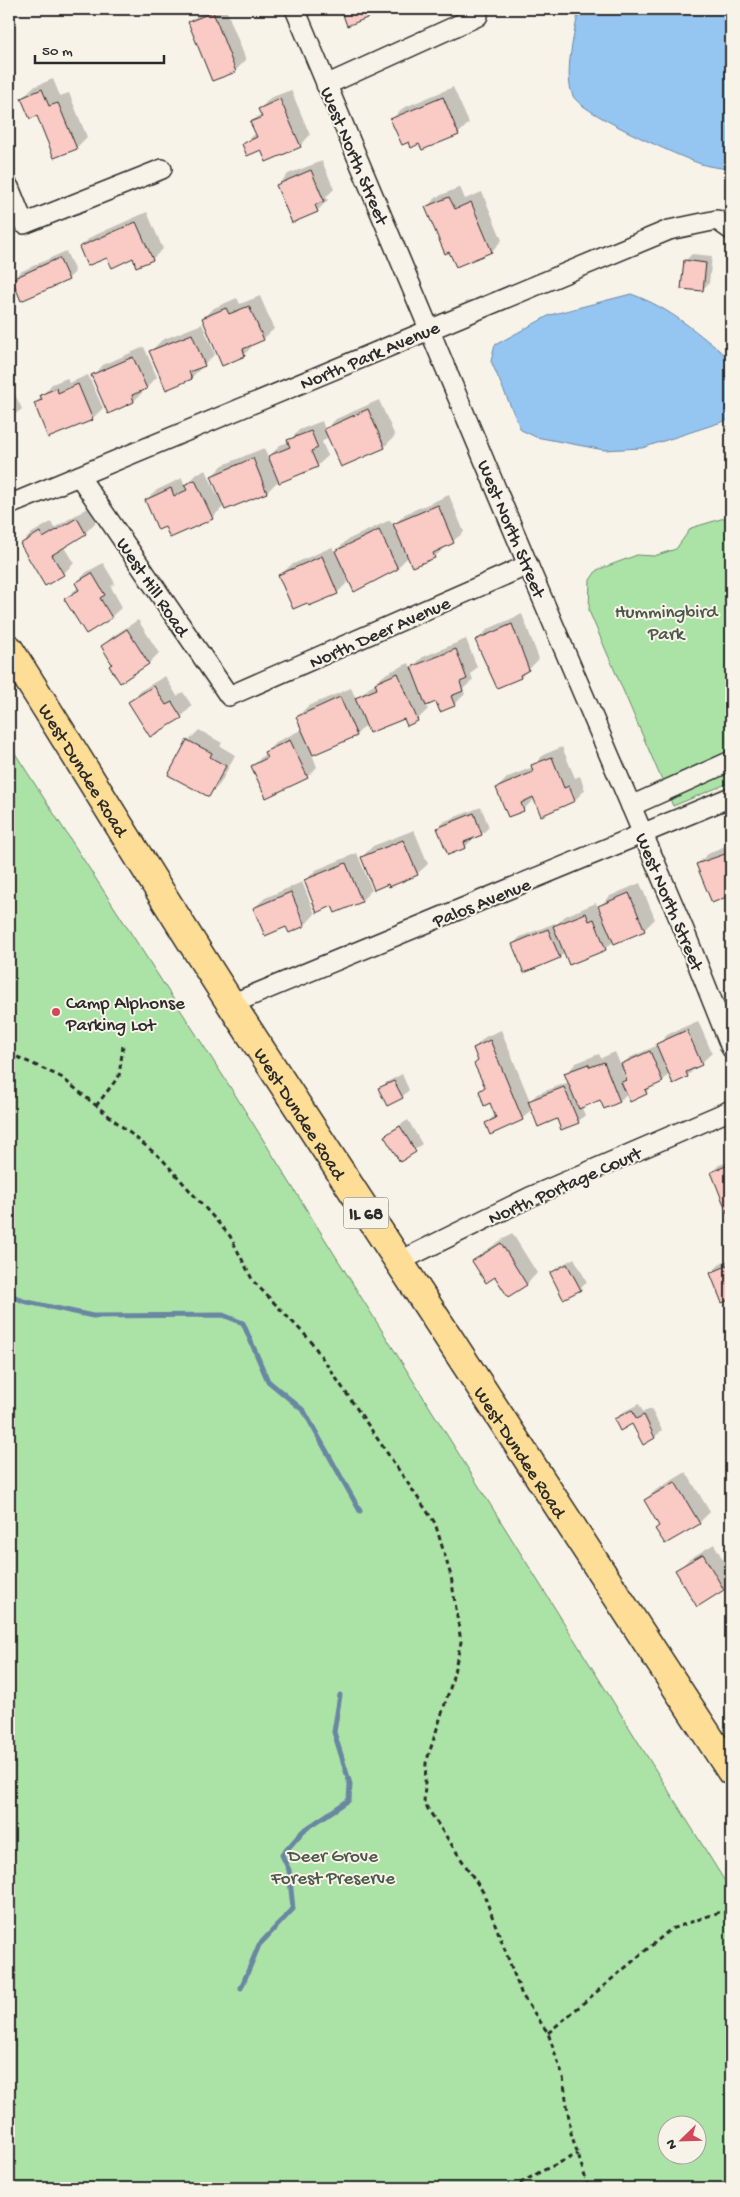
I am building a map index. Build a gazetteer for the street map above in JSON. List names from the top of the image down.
{
  "streets": {
    "main road": ["West Dundee Road", "IL 68"],
    "street": [
      "West North Street",
      "North Park Avenue",
      "West Hill Road",
      "North Deer Avenue",
      "Palos Avenue",
      "North Portage Court"
    ]
  },
  "crossings": [
    ["West North Street", "North Park Avenue"],
    ["West North Street", "North Deer Avenue"],
    ["West North Street", "Palos Avenue"],
    ["North Park Avenue", "West Hill Road"],
    ["West Hill Road", "North Deer Avenue"],
    ["West Dundee Road", "Palos Avenue"],
    ["West Dundee Road", "North Portage Court"]
  ],
  "parks": ["Hummingbird Park", "Deer Grove Forest Preserve"],
  "places": ["Camp Alphonse Parking Lot"],
  "scale_bar": "50 m",
  "north": "bottom left"
}
